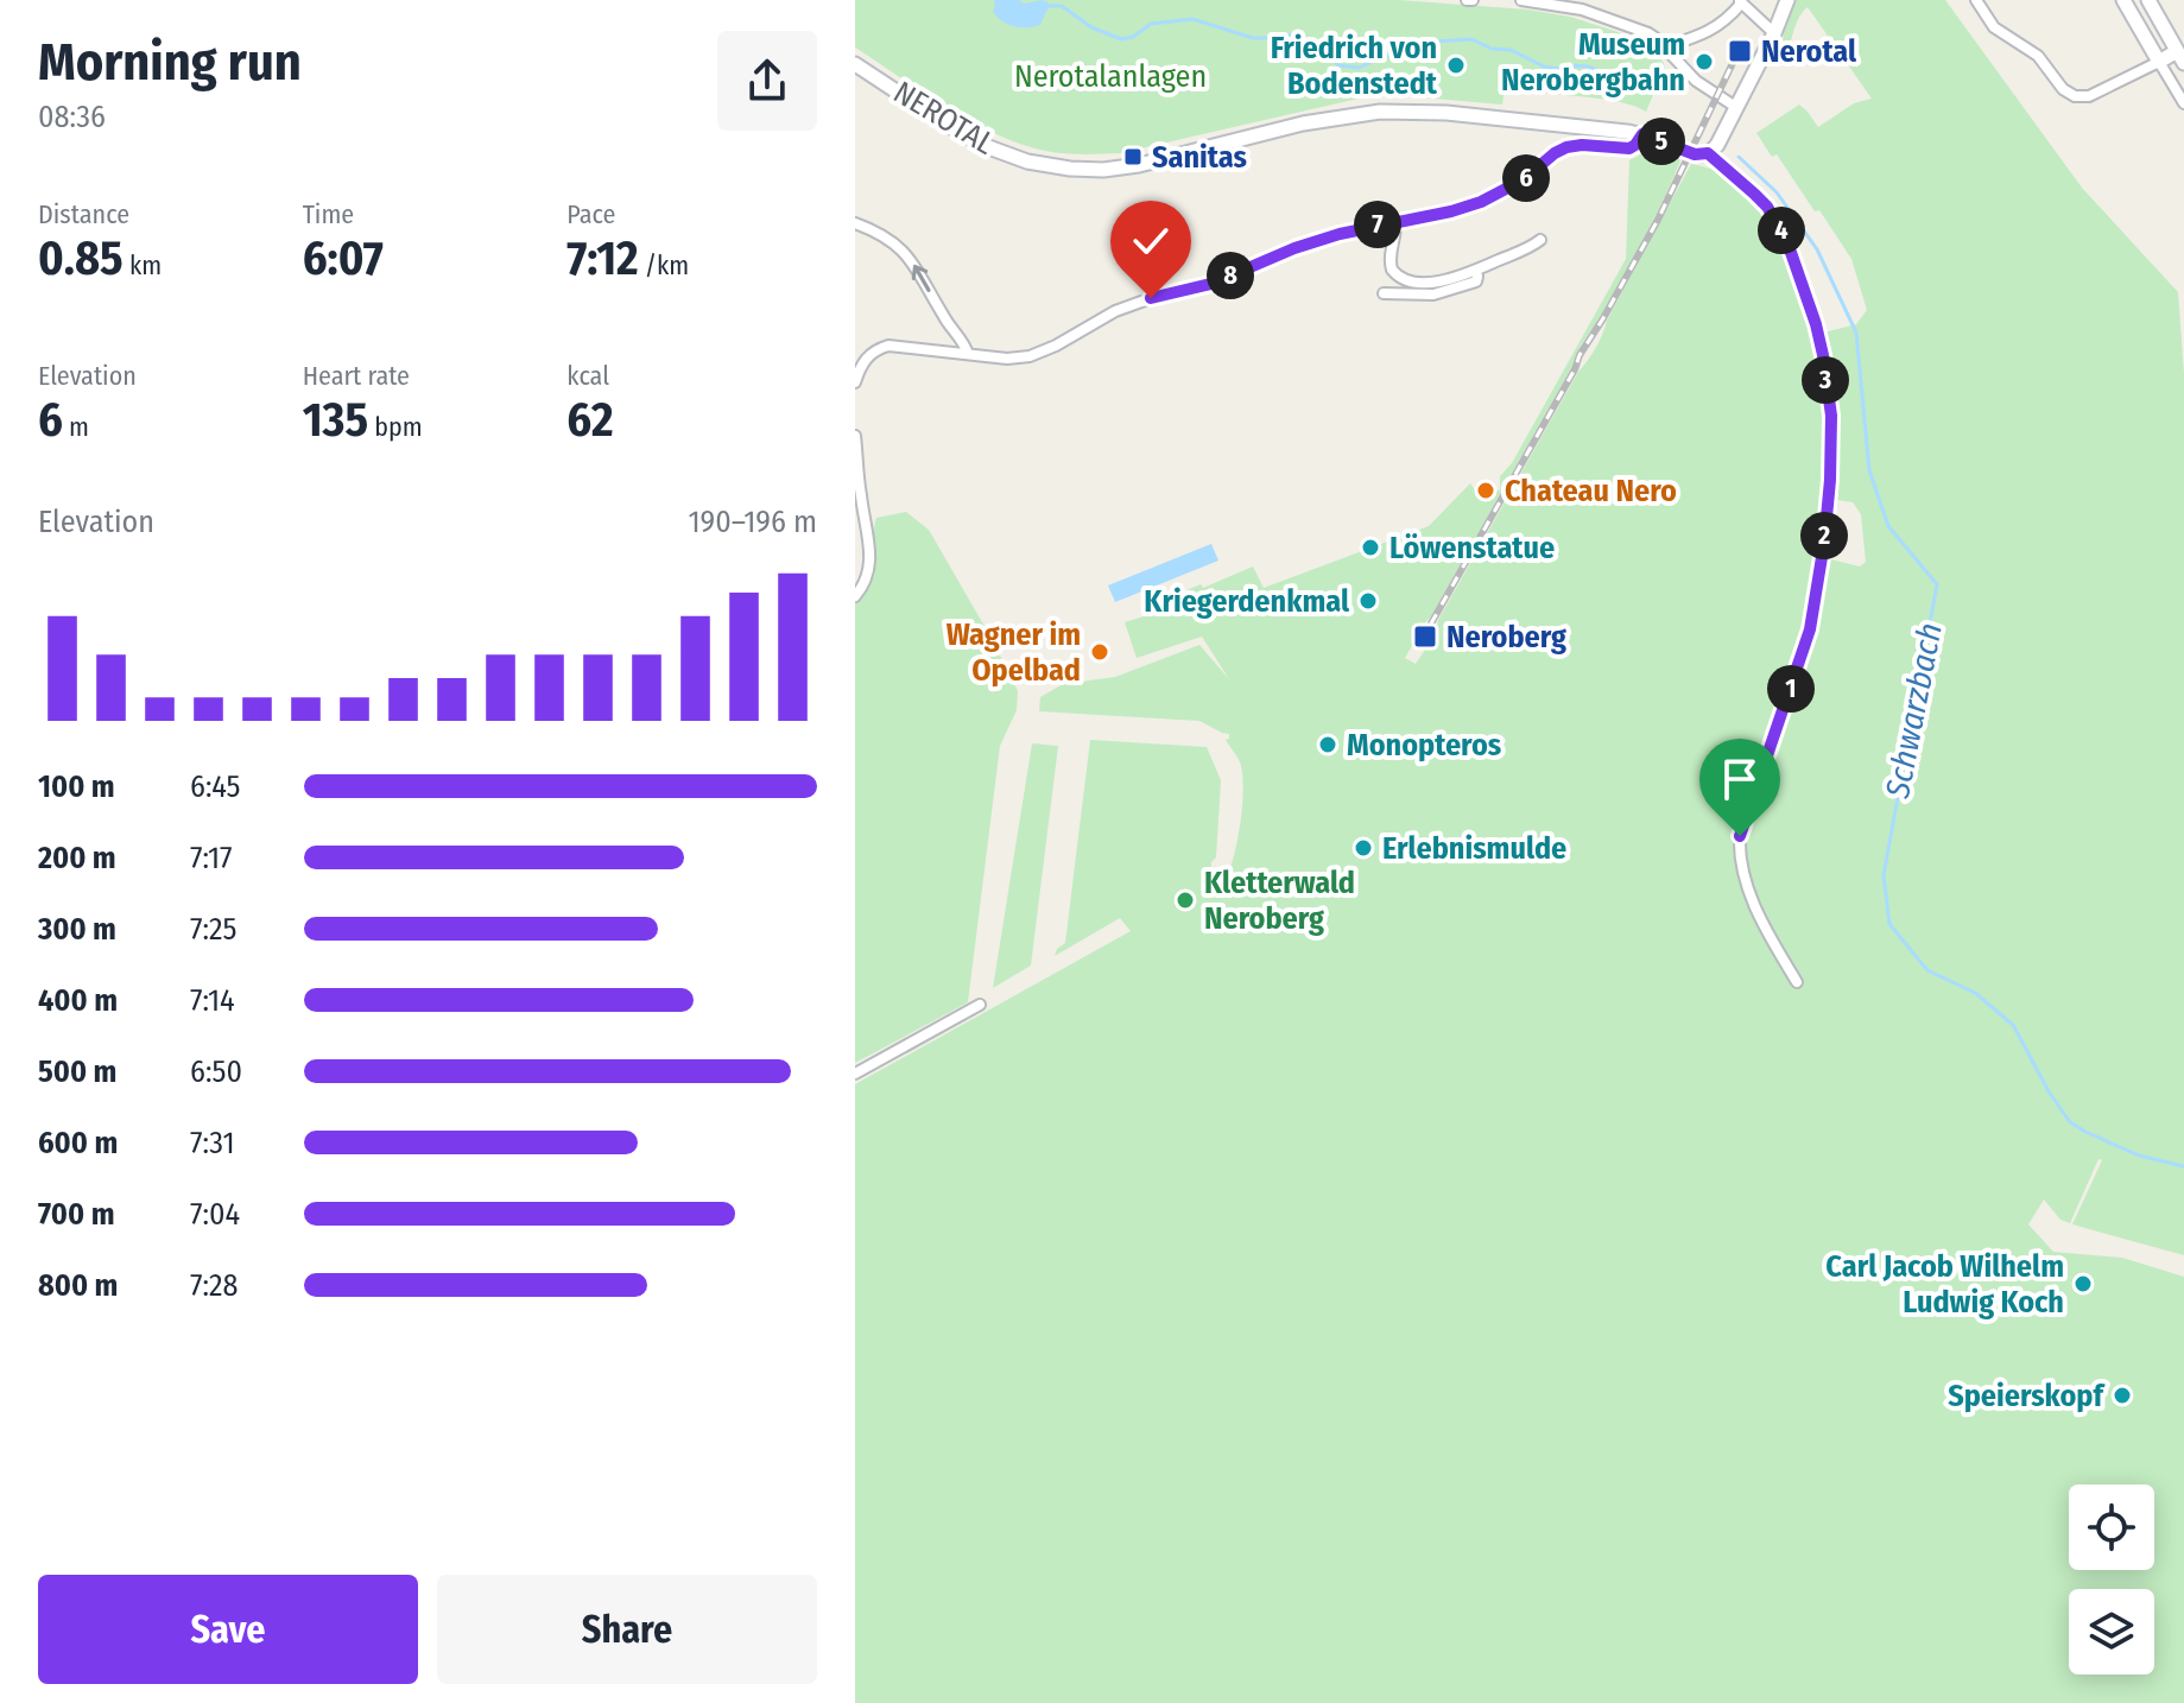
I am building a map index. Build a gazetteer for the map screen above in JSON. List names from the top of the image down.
{
  "streets": {
    "street": ["NEROTAL"]
  },
  "water": ["Schwarzbach"],
  "parks": ["Nerotalanlagen"],
  "places": {
    "transit": ["Nerotal", "Sanitas", "Neroberg"],
    "other": [
      "Museum Nerobergbahn",
      "Friedrich von Bodenstedt",
      "Chateau Nero",
      "Löwenstatue",
      "Kriegerdenkmal",
      "Wagner im Opelbad",
      "Monopteros",
      "Erlebnismulde",
      "Kletterwald Neroberg",
      "Carl Jacob Wilhelm Ludwig Koch",
      "Speierskopf"
    ]
  },
  "page": {
    "heading": ["Morning run", "08:36"],
    "pins": [
      "5",
      "6",
      "7",
      "4",
      "8",
      "3",
      "2",
      "1"
    ],
    "stats": [
      ["Distance", "0.85 km"],
      ["Time", "6:07"],
      ["Pace", "7:12 /km"],
      ["Elevation", "6 m"],
      ["Heart rate", "135 bpm"],
      ["kcal", "62"]
    ],
    "chart": ["Elevation", "190–196 m"],
    "list": [
      {
        "name": "100 m",
        "note": "6:45"
      },
      {
        "name": "200 m",
        "note": "7:17"
      },
      {
        "name": "300 m",
        "note": "7:25"
      },
      {
        "name": "400 m",
        "note": "7:14"
      },
      {
        "name": "500 m",
        "note": "6:50"
      },
      {
        "name": "600 m",
        "note": "7:31"
      },
      {
        "name": "700 m",
        "note": "7:04"
      },
      {
        "name": "800 m",
        "note": "7:28"
      }
    ],
    "buttons": ["Save", "Share"]
  }
}
